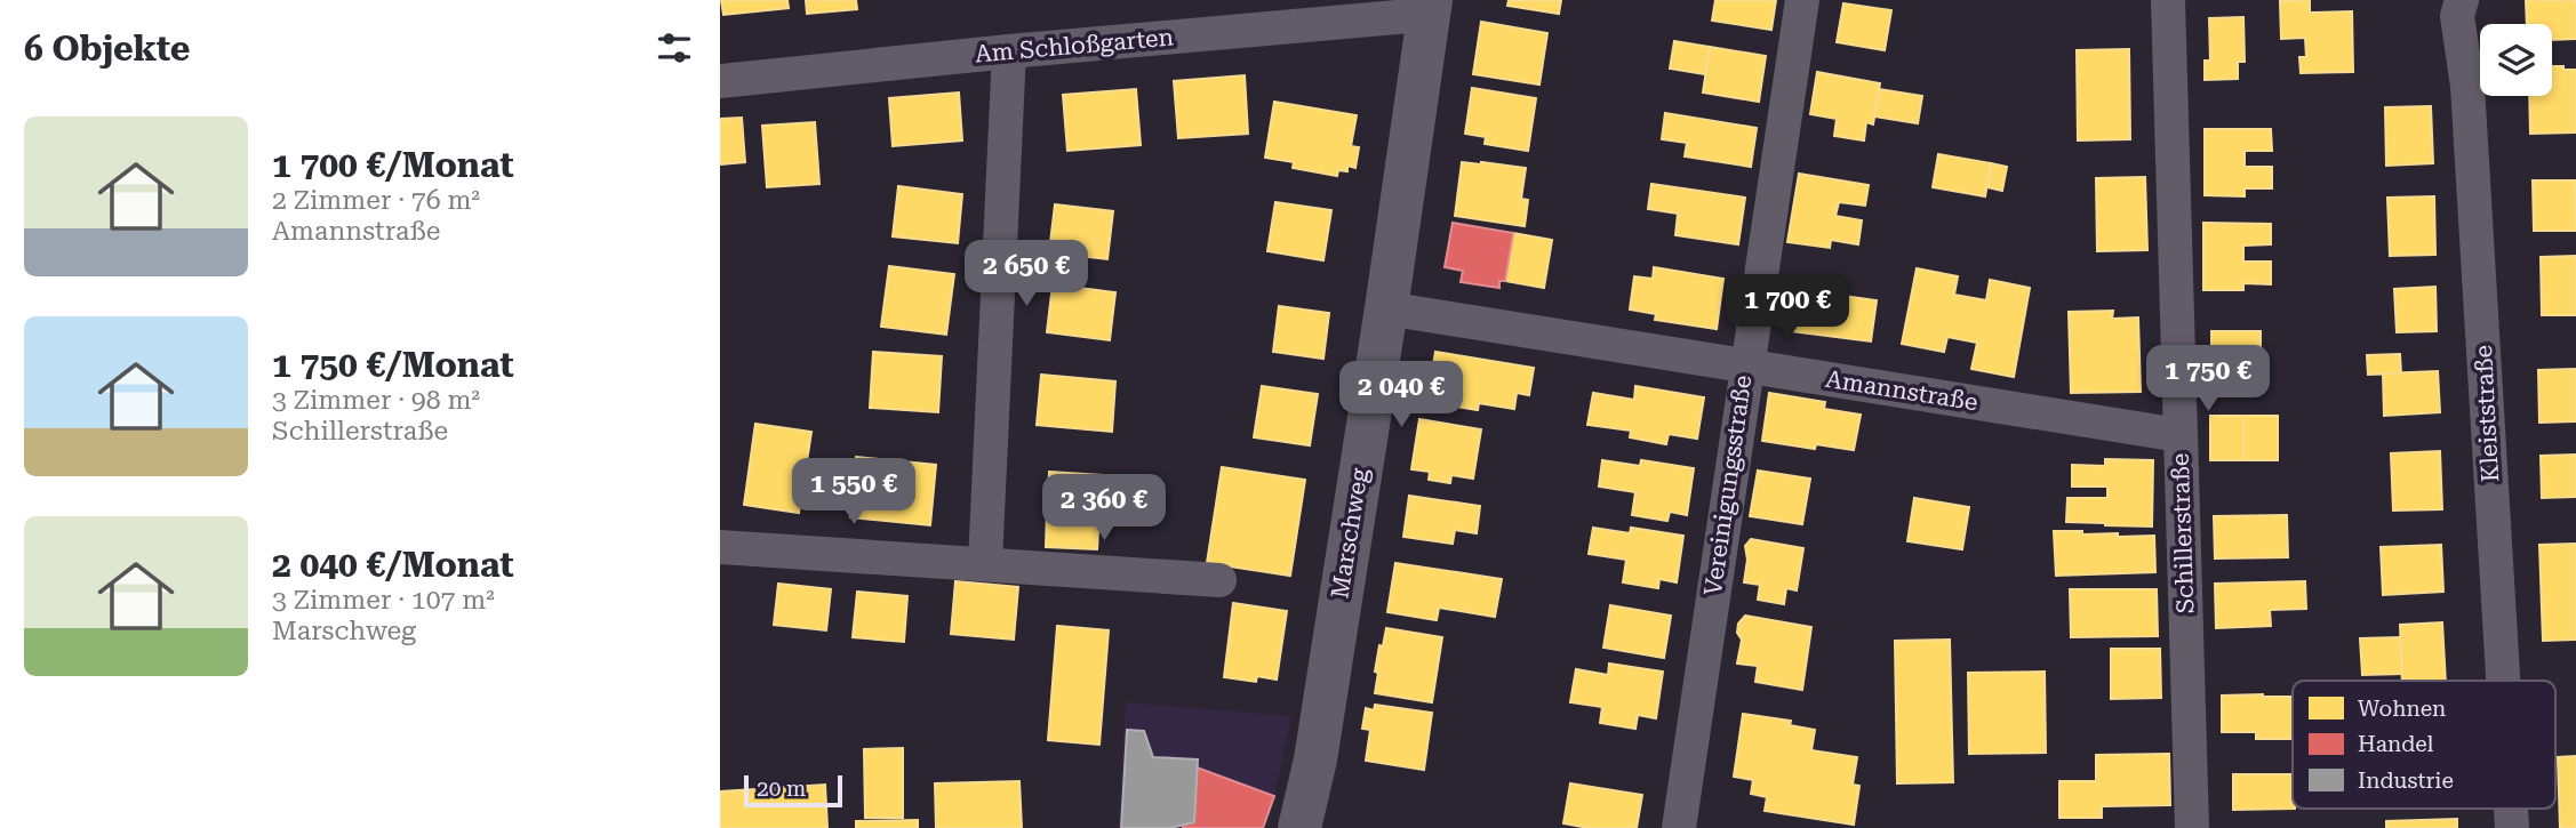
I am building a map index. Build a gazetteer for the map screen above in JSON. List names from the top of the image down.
{
  "streets": {
    "street": [
      "Am Schloßgarten",
      "Amannstraße",
      "Kleiststraße",
      "Vereinigungsstraße",
      "Marschweg",
      "Schillerstraße"
    ]
  },
  "crossings": [
    ["Am Schloßgarten", "Marschweg"],
    ["Amannstraße", "Vereinigungsstraße"],
    ["Amannstraße", "Marschweg"],
    ["Amannstraße", "Schillerstraße"]
  ],
  "legend": ["Wohnen", "Handel", "Industrie"],
  "scale_bar": "20 m",
  "page": {
    "heading": "6 Objekte",
    "list": [
      {
        "name": "1 700 €/Monat",
        "note": "2 Zimmer · 76 m² · Amannstraße"
      },
      {
        "name": "1 750 €/Monat",
        "note": "3 Zimmer · 98 m² · Schillerstraße"
      },
      {
        "name": "2 040 €/Monat",
        "note": "3 Zimmer · 107 m² · Marschweg"
      }
    ],
    "price": [
      "2 650 €",
      "1 700 €",
      "1 750 €",
      "2 040 €",
      "1 550 €",
      "2 360 €"
    ],
    "scale": "20 m"
  }
}
